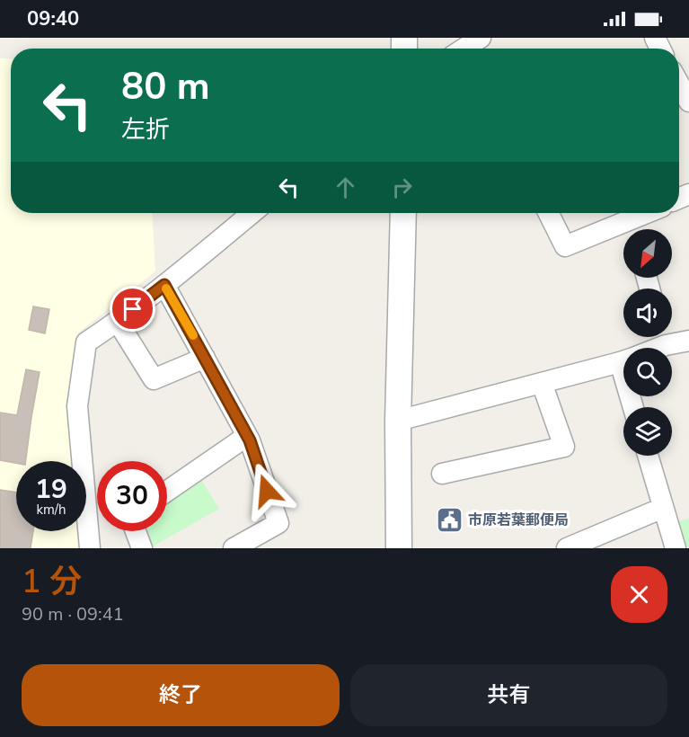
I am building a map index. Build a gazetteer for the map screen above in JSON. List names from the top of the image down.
{
  "places": {
    "public building": ["市原若葉郵便局"]
  },
  "north": "bottom left",
  "page": {
    "status": "09:40",
    "turn": ["80 m", "左折"],
    "speed": "19 km/h",
    "limit": "30",
    "heading": ["1 分", "90 m · 09:41"],
    "buttons": ["終了", "共有"]
  }
}
